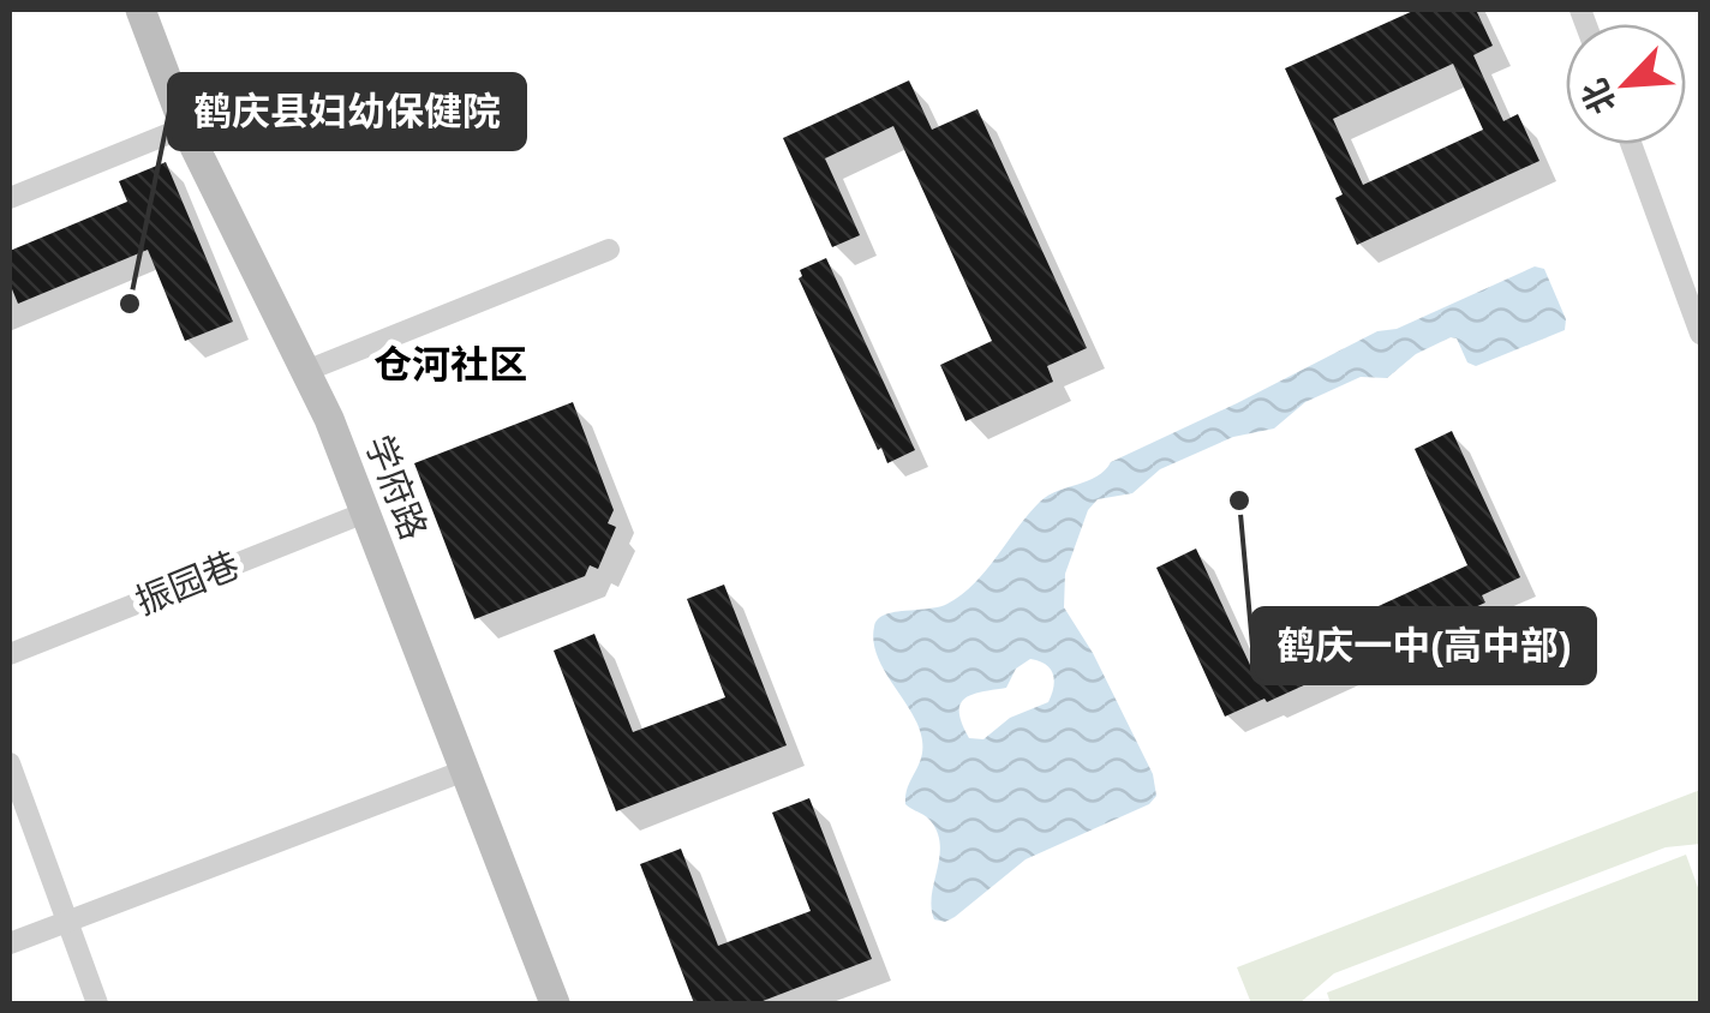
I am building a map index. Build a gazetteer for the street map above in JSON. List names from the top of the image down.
{
  "streets": {
    "street": ["学府路", "振园巷"]
  },
  "crossings": [
    ["学府路", "振园巷"]
  ],
  "districts": ["仓河社区"],
  "places": ["鹤庆县妇幼保健院", "鹤庆一中(高中部)"],
  "north": "bottom left"
}
